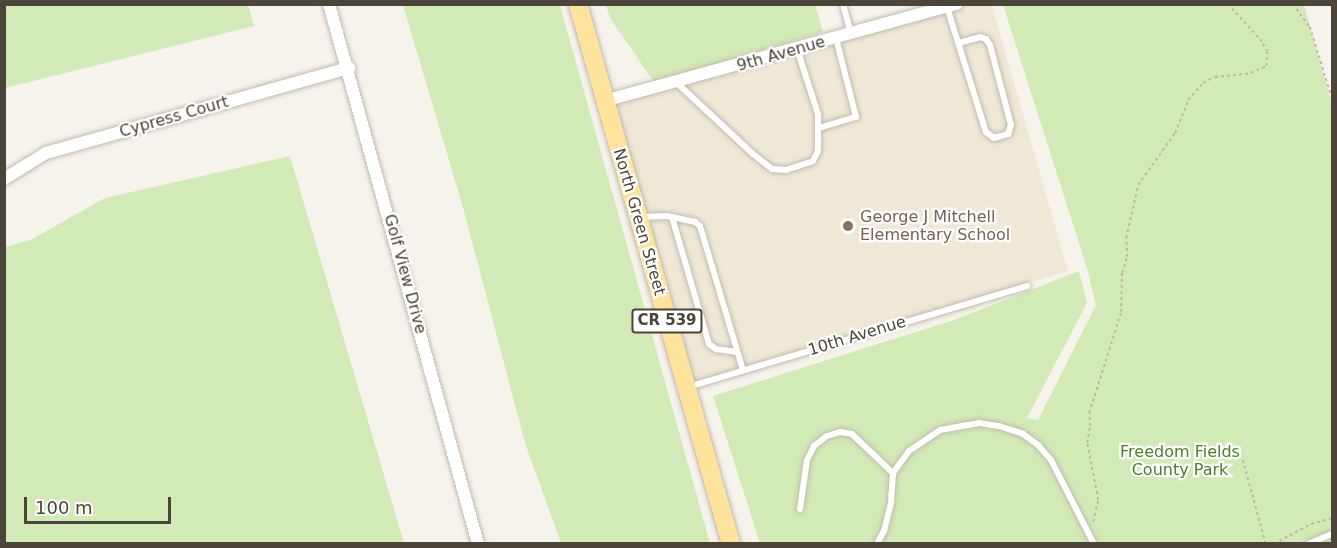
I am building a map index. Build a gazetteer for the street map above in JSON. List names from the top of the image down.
{
  "streets": {
    "main road": ["North Green Street", "CR 539"],
    "street": ["9th Avenue", "Cypress Court", "Golf View Drive"],
    "lane": ["10th Avenue"]
  },
  "crossings": [
    ["9th Avenue", "North Green Street"],
    ["Cypress Court", "Golf View Drive"],
    ["North Green Street", "10th Avenue"]
  ],
  "parks": ["Freedom Fields County Park"],
  "places": ["George J Mitchell Elementary School"],
  "scale_bar": "100 m"
}
